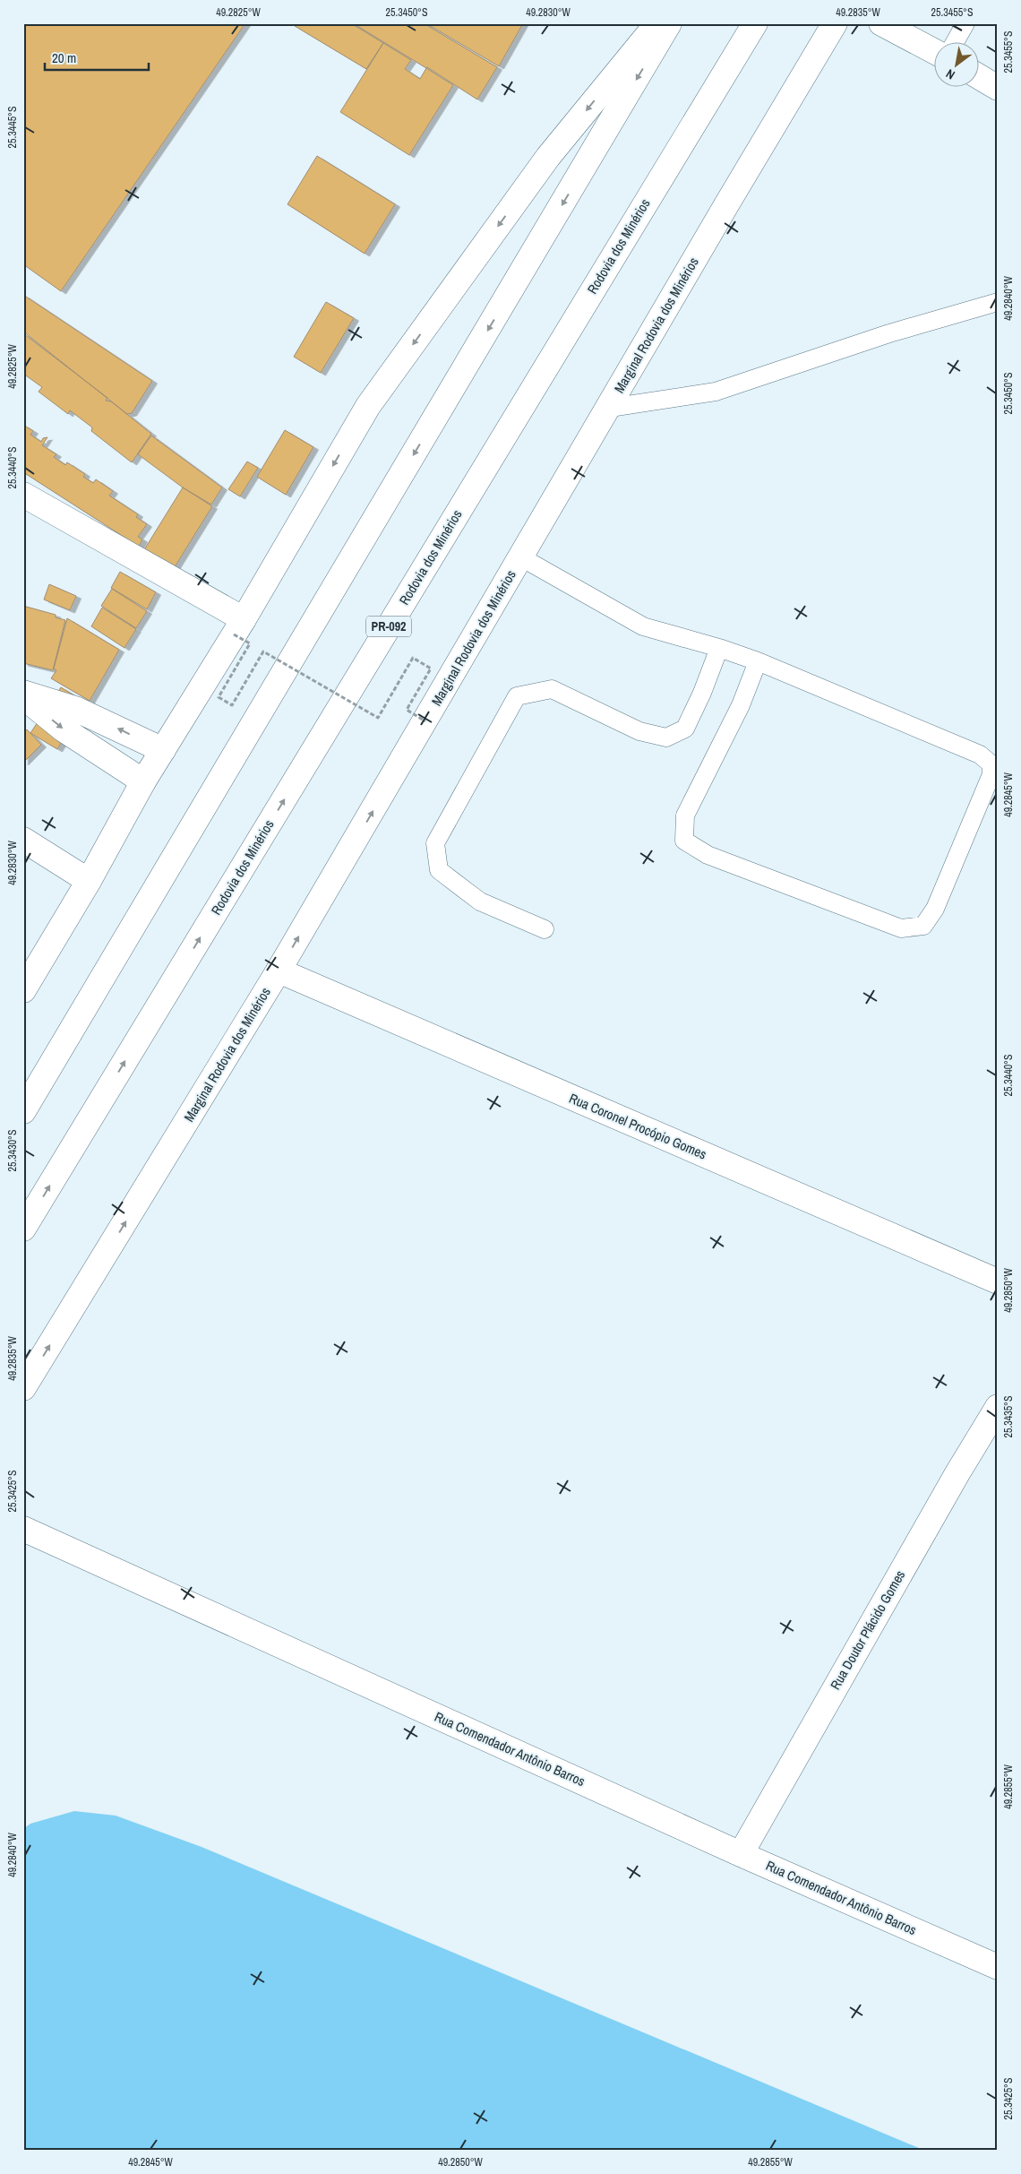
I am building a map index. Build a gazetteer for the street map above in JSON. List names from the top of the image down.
{
  "streets": {
    "main road": [
      "Rodovia dos Minérios",
      "Marginal Rodovia dos Minérios",
      "PR-092",
      "Rua Coronel Procópio Gomes",
      "Rua Doutor Plácido Gomes",
      "Rua Comendador Antônio Barros"
    ]
  },
  "crossings": [
    ["Marginal Rodovia dos Minérios", "Rua Coronel Procópio Gomes"],
    ["Rua Doutor Plácido Gomes", "Rua Comendador Antônio Barros"]
  ],
  "scale_bar": "20 m",
  "north": "bottom left",
  "coordinates": [
    "49.2825°W",
    "25.3450°S",
    "49.2830°W",
    "49.2835°W",
    "25.3455°S",
    "25.3445°S",
    "49.2840°W",
    "25.3440°S",
    "49.2845°W",
    "25.3430°S",
    "49.2850°W",
    "25.3435°S",
    "25.3425°S",
    "49.2855°W"
  ]
}
